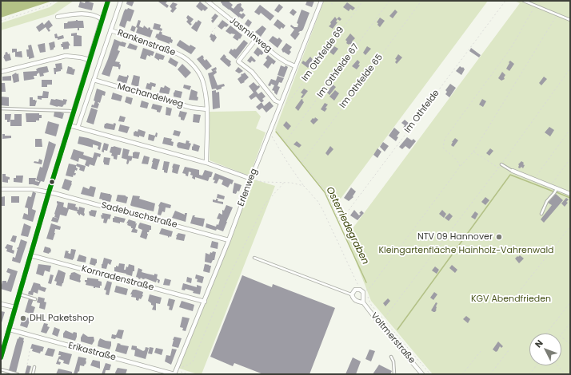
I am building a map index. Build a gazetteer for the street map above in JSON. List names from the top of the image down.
{
  "streets": {
    "street": [
      "Jasminweg",
      "Rankenstraße",
      "Machandelweg",
      "Erlenweg",
      "Sadebuschstraße",
      "Kornradenstraße",
      "Voltmerstraße",
      "Erikastraße"
    ],
    "path": [
      "Im Othfelde 69",
      "Im Othfelde 67",
      "Im Othfelde 65",
      "Im Othfelde"
    ]
  },
  "crossings": [
    ["Jasminweg", "Erlenweg"],
    ["Rankenstraße", "Machandelweg"],
    ["Im Othfelde 69", "Erlenweg"],
    ["Im Othfelde 65", "Im Othfelde"],
    ["Erlenweg", "Sadebuschstraße"],
    ["Erlenweg", "Kornradenstraße"],
    ["Erlenweg", "Erikastraße"]
  ],
  "water": ["Osterriedegraben"],
  "parks": ["Kleingartenfläche Hainholz-Vahrenwald", "KGV Abendfrieden"],
  "places": ["NTV 09 Hannover", "DHL Paketshop"],
  "north": "top left"
}
